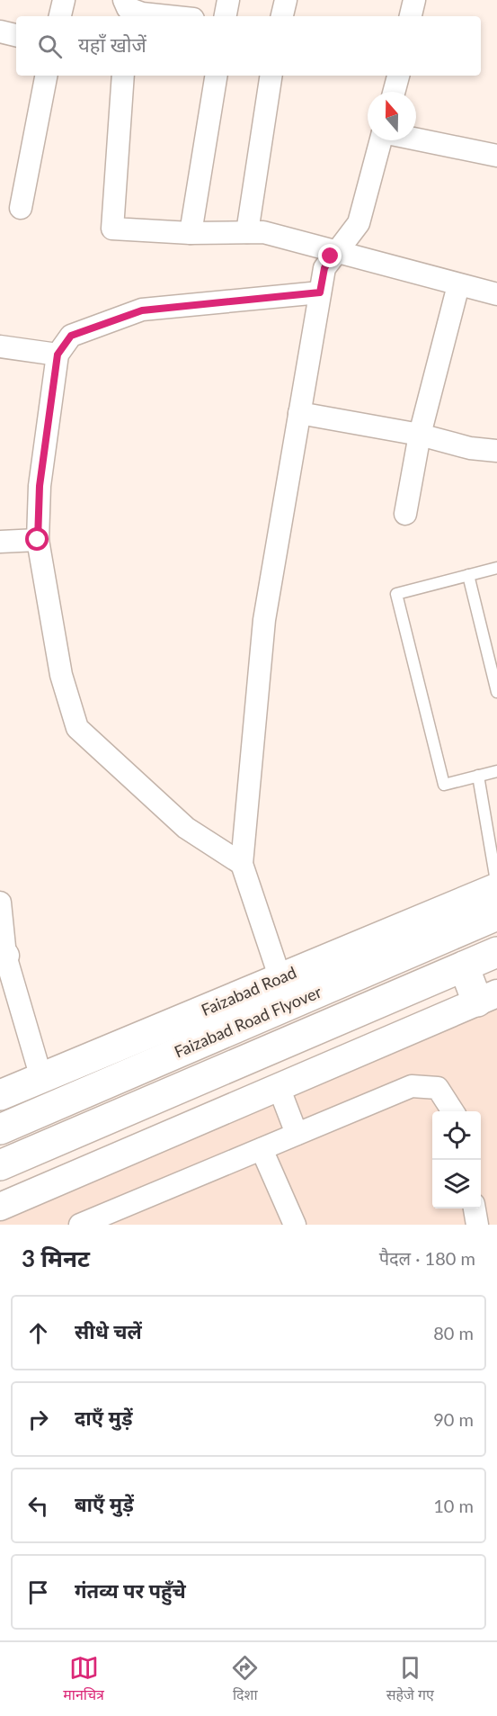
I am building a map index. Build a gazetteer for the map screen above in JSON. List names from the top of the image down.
{
  "streets": {
    "highway": ["Faizabad Road", "Faizabad Road Flyover"]
  },
  "north": "top",
  "page": {
    "search": "यहाँ खोजें",
    "heading": ["3 मिनट", "पैदल · 180 m"],
    "list": [
      ["सीधे चलें", "80 m"],
      ["दाएँ मुड़ें", "90 m"],
      ["बाएँ मुड़ें", "10 m"],
      "गंतव्य पर पहुँचे"
    ],
    "nav": ["मानचित्र", "दिशा", "सहेजे गए"]
  }
}
